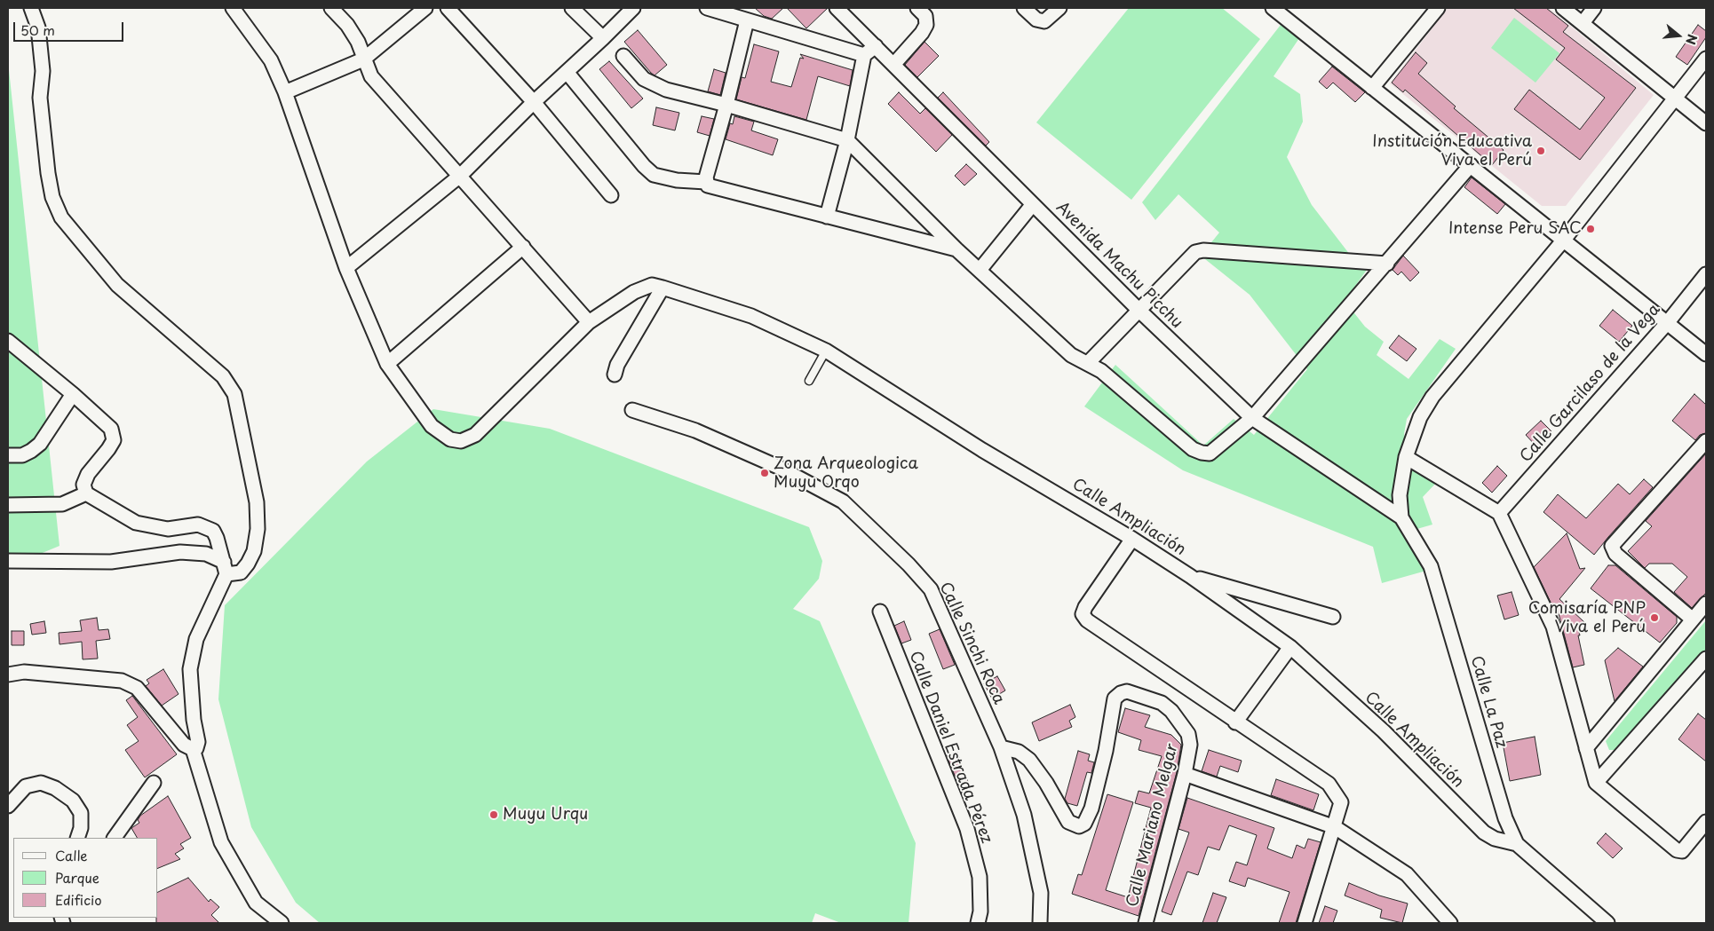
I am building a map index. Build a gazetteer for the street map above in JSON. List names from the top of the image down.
{
  "streets": {
    "street": [
      "Avenida Machu Picchu",
      "Calle Garcilaso de la Vega",
      "Calle Ampliación",
      "Calle Sinchi Roca",
      "Calle La Paz",
      "Calle Daniel Estrada Pérez",
      "Calle Mariano Melgar"
    ]
  },
  "crossings": [
    ["Avenida Machu Picchu", "Calle La Paz"],
    ["Calle Ampliación", "Calle La Paz"],
    ["Calle Sinchi Roca", "Calle Mariano Melgar"]
  ],
  "places": [
    "Institución Educativa Viva el Perú",
    "Intense Peru SAC",
    "Zona Arqueologica Muyu Orqo",
    "Comisaría PNP Viva el Perú",
    "Muyu Urqu"
  ],
  "legend": ["Calle", "Parque", "Edificio"],
  "scale_bar": "50 m",
  "north": "right"
}
